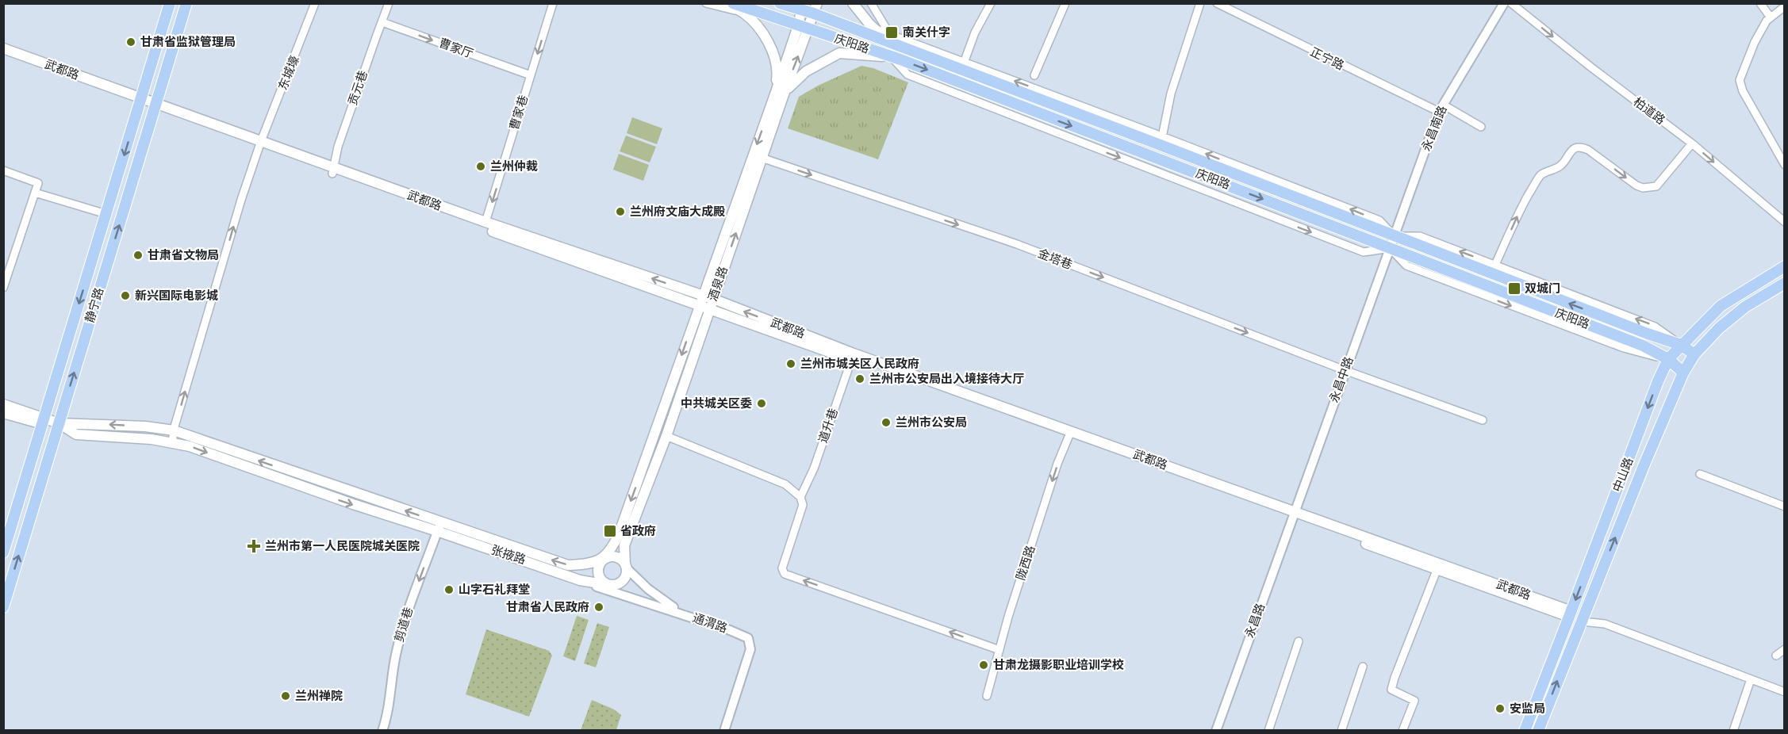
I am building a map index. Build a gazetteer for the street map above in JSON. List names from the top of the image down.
{
  "streets": {
    "main road": [
      "庆阳路",
      "武都路",
      "酒泉路",
      "静宁路",
      "中山路",
      "张掖路"
    ],
    "street": [
      "曹家厅",
      "正宁路",
      "东城壕",
      "贡元巷",
      "柏道路",
      "曹家巷",
      "永昌南路",
      "金塔巷",
      "永昌中路",
      "道升巷",
      "陇西路",
      "永昌路",
      "通渭路",
      "剪道巷"
    ]
  },
  "crossings": [
    ["庆阳路", "永昌南路"],
    ["庆阳路", "酒泉路"],
    ["庆阳路", "永昌中路"],
    ["庆阳路", "中山路"],
    ["曹家厅", "贡元巷"],
    ["曹家厅", "曹家巷"],
    ["正宁路", "永昌南路"],
    ["武都路", "东城壕"],
    ["武都路", "贡元巷"],
    ["武都路", "曹家巷"],
    ["武都路", "酒泉路"],
    ["武都路", "静宁路"],
    ["武都路", "永昌中路"],
    ["武都路", "道升巷"],
    ["武都路", "中山路"],
    ["武都路", "陇西路"],
    ["武都路", "永昌路"],
    ["金塔巷", "酒泉路"],
    ["金塔巷", "永昌中路"],
    ["酒泉路", "张掖路"],
    ["永昌中路", "永昌路"],
    ["道升巷", "陇西路"],
    ["张掖路", "通渭路"],
    ["张掖路", "剪道巷"]
  ],
  "one_way": [
    "曹家厅",
    "东城壕",
    "柏道路",
    "曹家巷",
    "金塔巷",
    "道升巷",
    "陇西路",
    "剪道巷"
  ],
  "places": {
    "transit": ["南关什字", "双城门", "省政府"],
    "other": [
      "甘肃省监狱管理局",
      "兰州仲裁",
      "兰州府文庙大成殿",
      "甘肃省文物局",
      "新兴国际电影城",
      "兰州市城关区人民政府",
      "兰州市公安局出入境接待大厅",
      "中共城关区委",
      "兰州市公安局",
      "山字石礼拜堂",
      "甘肃省人民政府",
      "甘肃龙摄影职业培训学校",
      "兰州禅院",
      "安监局"
    ],
    "health": ["兰州市第一人民医院城关医院"]
  }
}
